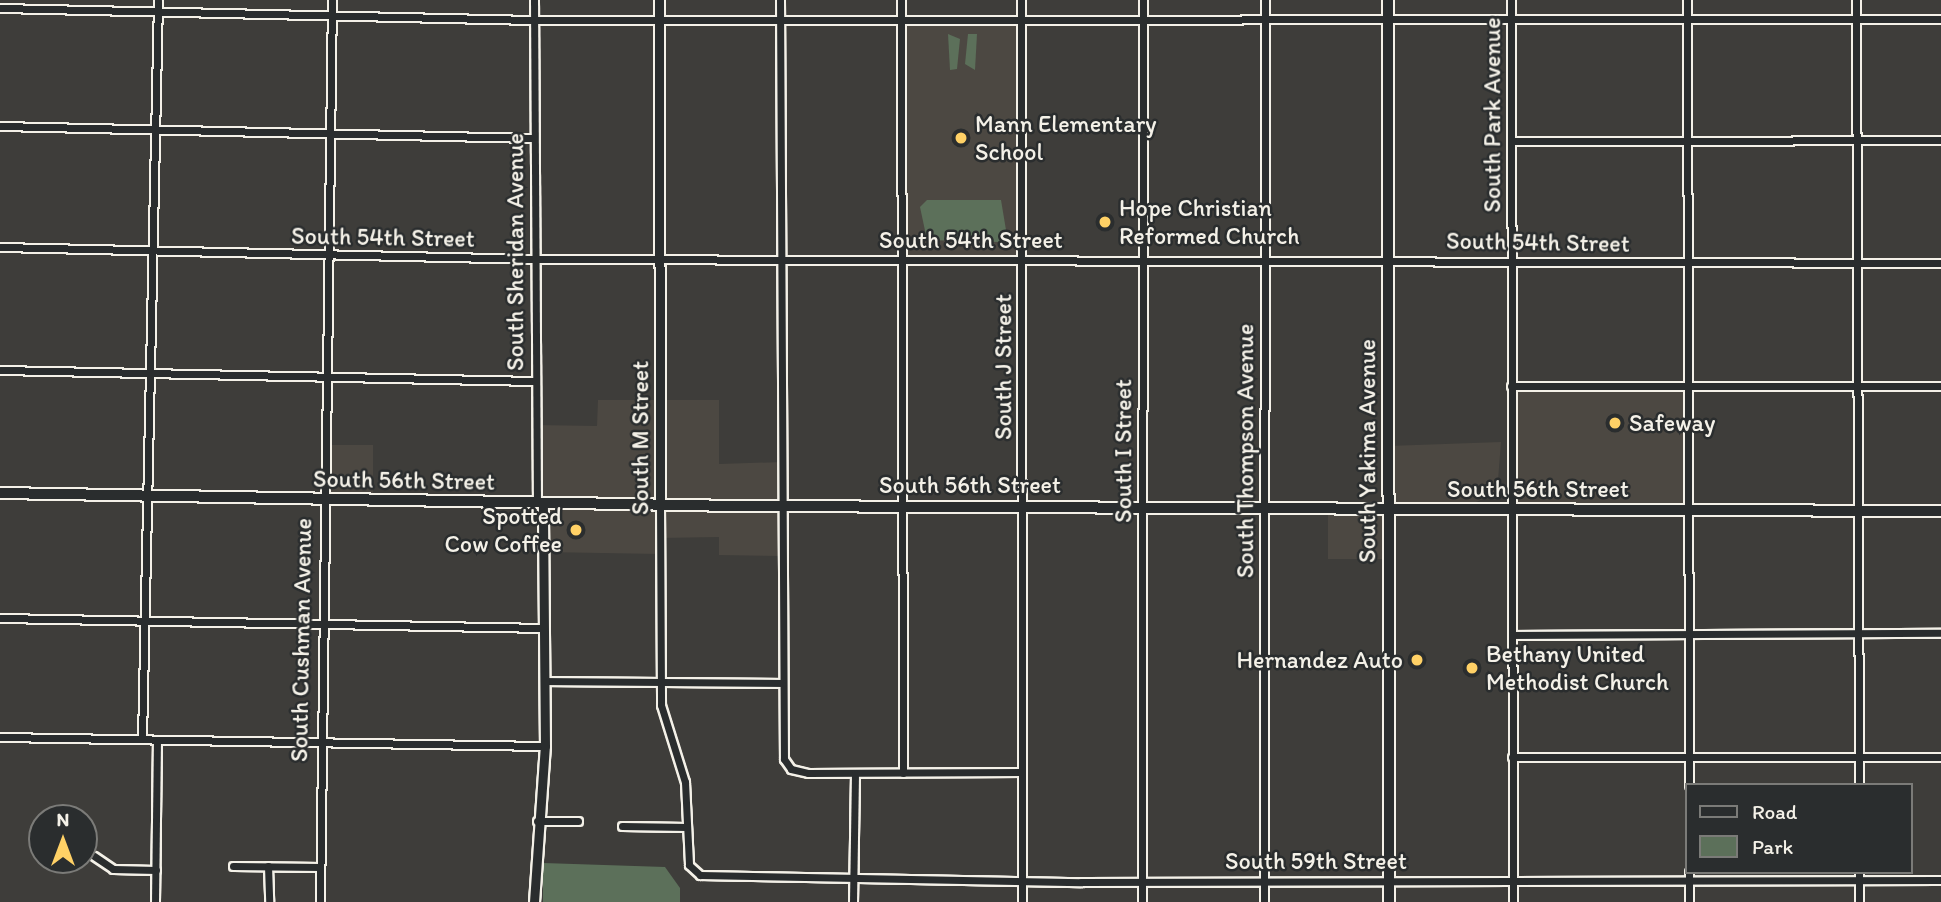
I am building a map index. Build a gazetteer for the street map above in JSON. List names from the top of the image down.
{
  "streets": {
    "main road": ["South Yakima Avenue", "South 56th Street"],
    "street": [
      "South Park Avenue",
      "South 54th Street",
      "South Sheridan Avenue",
      "South J Street",
      "South M Street",
      "South I Street",
      "South Thompson Avenue",
      "South Cushman Avenue",
      "South 59th Street"
    ]
  },
  "crossings": [
    ["South Park Avenue", "South 54th Street"],
    ["South Park Avenue", "South 56th Street"],
    ["South Park Avenue", "South 59th Street"],
    ["South 54th Street", "South Sheridan Avenue"],
    ["South 54th Street", "South J Street"],
    ["South 54th Street", "South M Street"],
    ["South 54th Street", "South I Street"],
    ["South 54th Street", "South Thompson Avenue"],
    ["South 54th Street", "South Yakima Avenue"],
    ["South 54th Street", "South Cushman Avenue"],
    ["South Sheridan Avenue", "South 56th Street"],
    ["South J Street", "South 56th Street"],
    ["South J Street", "South 59th Street"],
    ["South M Street", "South 56th Street"],
    ["South M Street", "South 59th Street"],
    ["South I Street", "South 56th Street"],
    ["South I Street", "South 59th Street"],
    ["South Thompson Avenue", "South 56th Street"],
    ["South Thompson Avenue", "South 59th Street"],
    ["South Yakima Avenue", "South 56th Street"],
    ["South Yakima Avenue", "South 59th Street"],
    ["South 56th Street", "South Cushman Avenue"]
  ],
  "places": [
    "Mann Elementary School",
    "Hope Christian Reformed Church",
    "Safeway",
    "Spotted Cow Coffee",
    "Hernandez Auto",
    "Bethany United Methodist Church"
  ],
  "legend": ["Road", "Park"],
  "north": "top"
}
